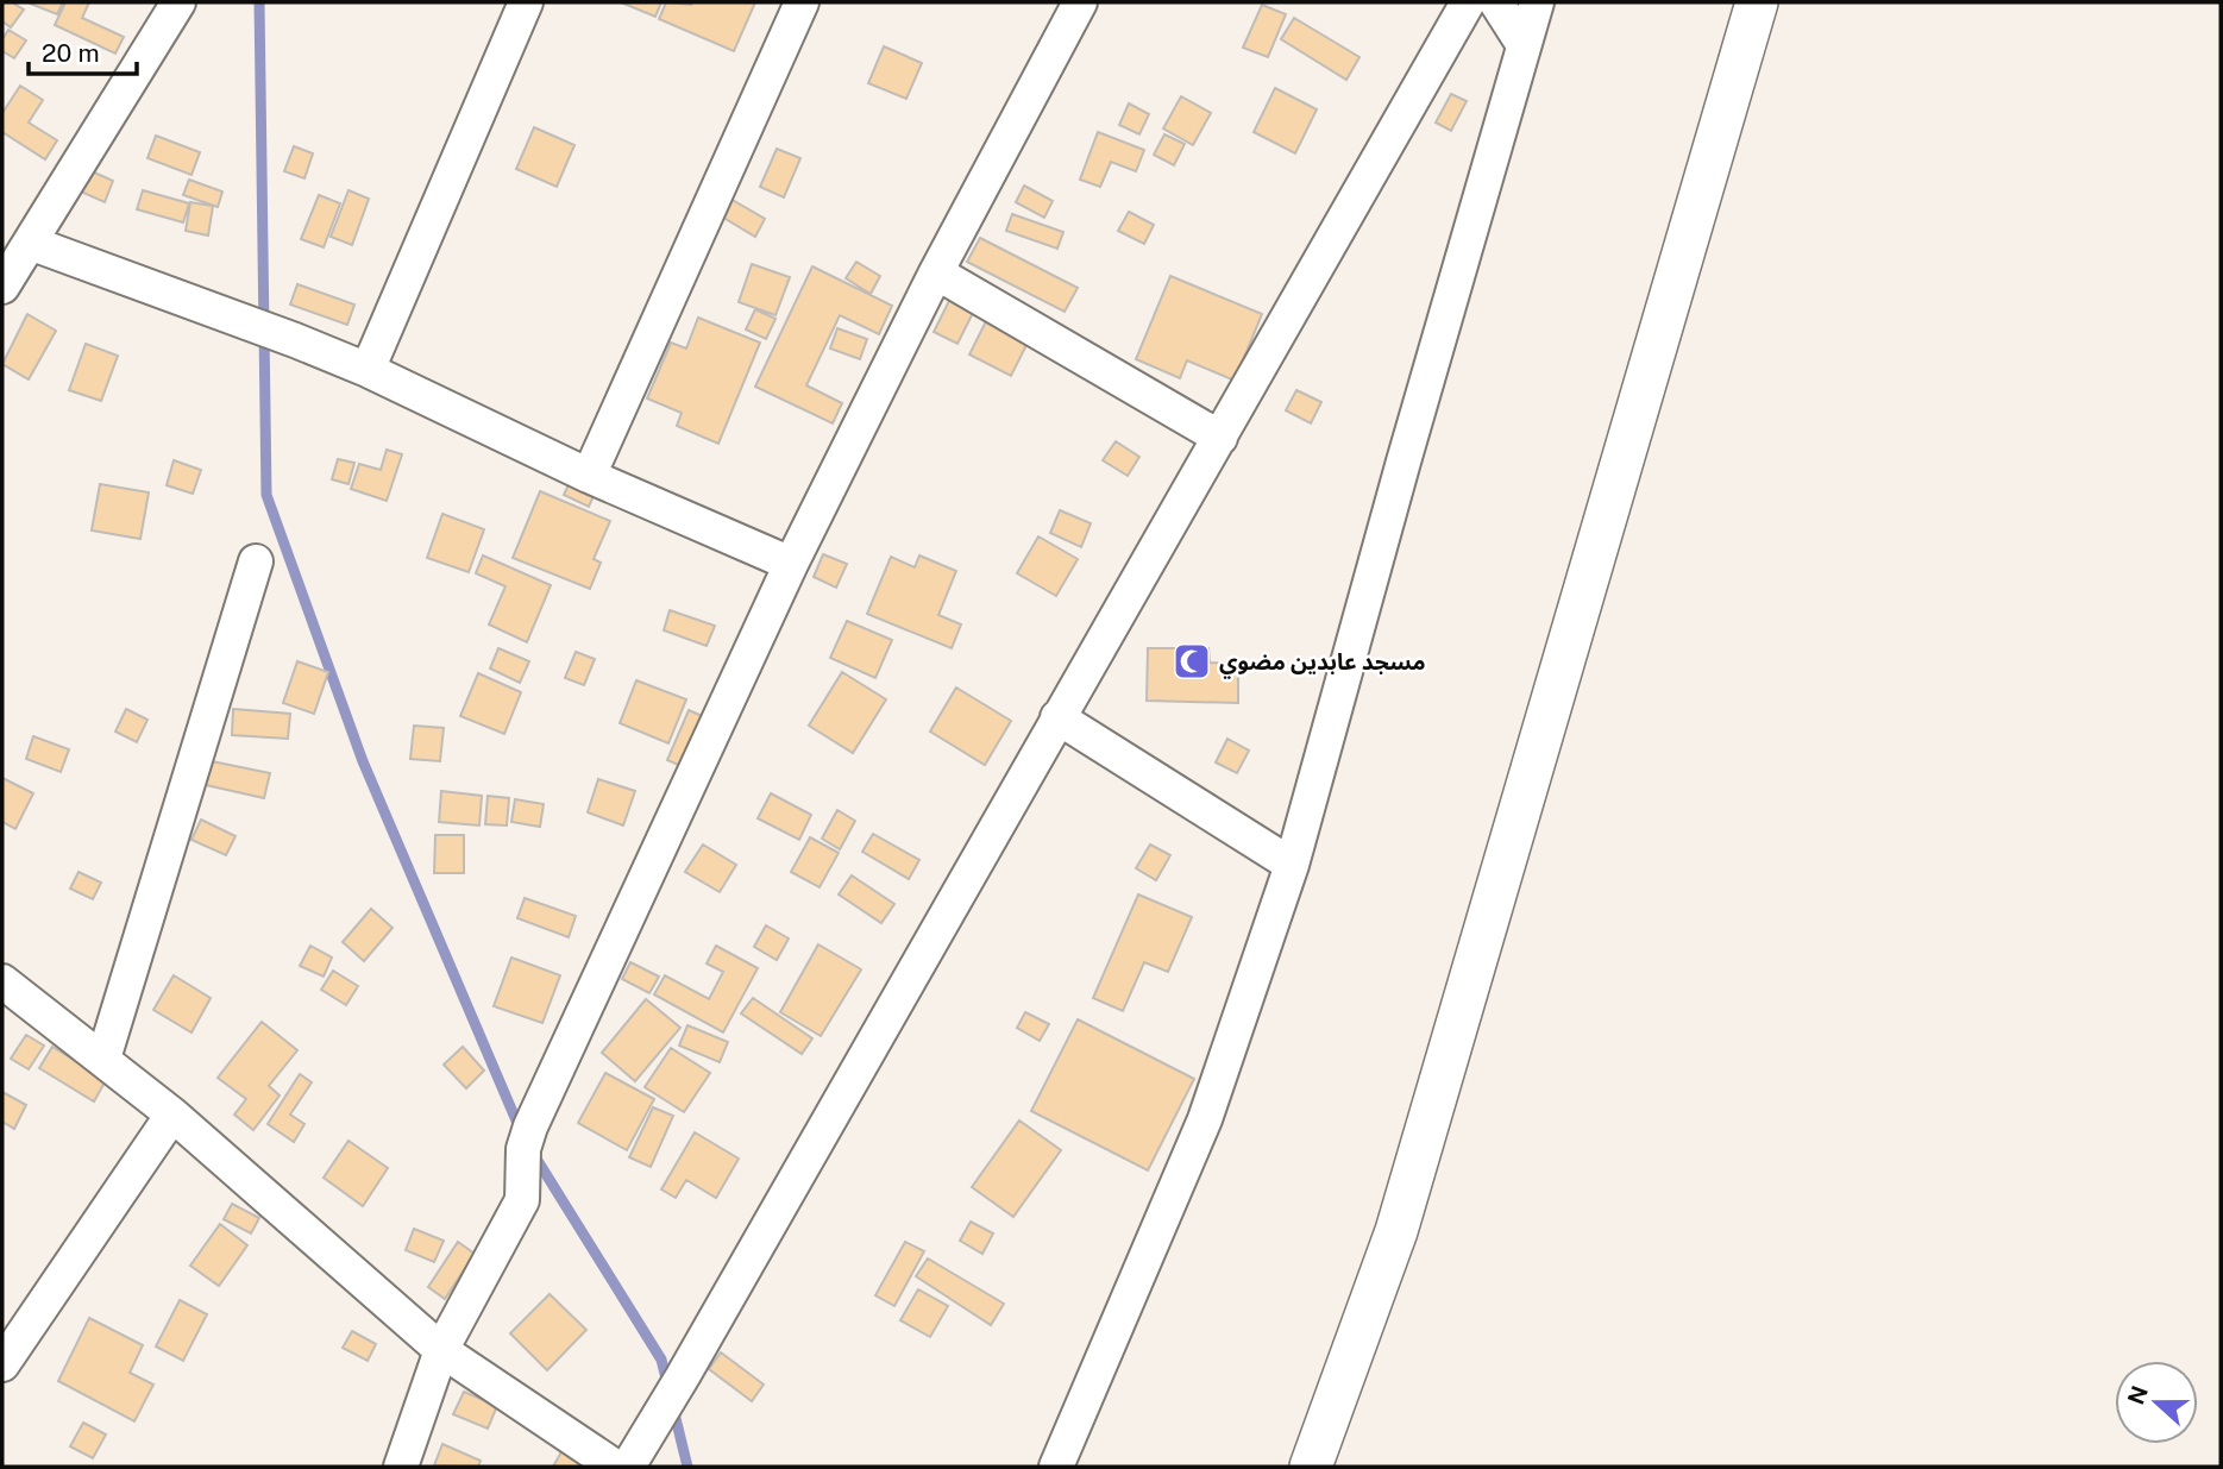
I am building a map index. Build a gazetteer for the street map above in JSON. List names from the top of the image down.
{
  "places": {
    "mosque": ["مسجد عابدين مضوي"]
  },
  "scale_bar": "20 m",
  "north": "left"
}
